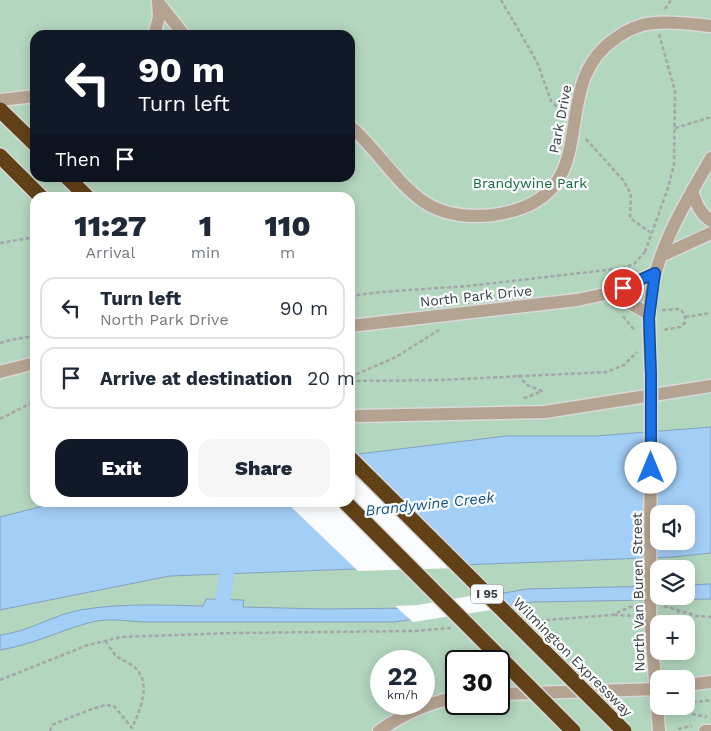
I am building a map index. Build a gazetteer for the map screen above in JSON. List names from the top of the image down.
{
  "streets": {
    "highway": ["I 95", "Wilmington Expressway"],
    "street": ["Park Drive", "North Park Drive", "North Van Buren Street"]
  },
  "crossings": [
    ["North Park Drive", "North Van Buren Street"]
  ],
  "water": ["Brandywine Creek"],
  "parks": ["Brandywine Park"],
  "page": {
    "turn": ["90 m", "Turn left"],
    "then": "Then",
    "eta": [
      "11:27",
      "Arrival",
      "1",
      "min",
      "110",
      "m"
    ],
    "list": [
      {
        "name": "Turn left",
        "note": "North Park Drive",
        "value": "90 m"
      },
      {
        "name": "Arrive at destination",
        "value": "20 m"
      }
    ],
    "buttons": ["Exit", "Share"],
    "map_buttons": ["+", "−"],
    "speed": "22 km/h",
    "limit": "30"
  }
}
